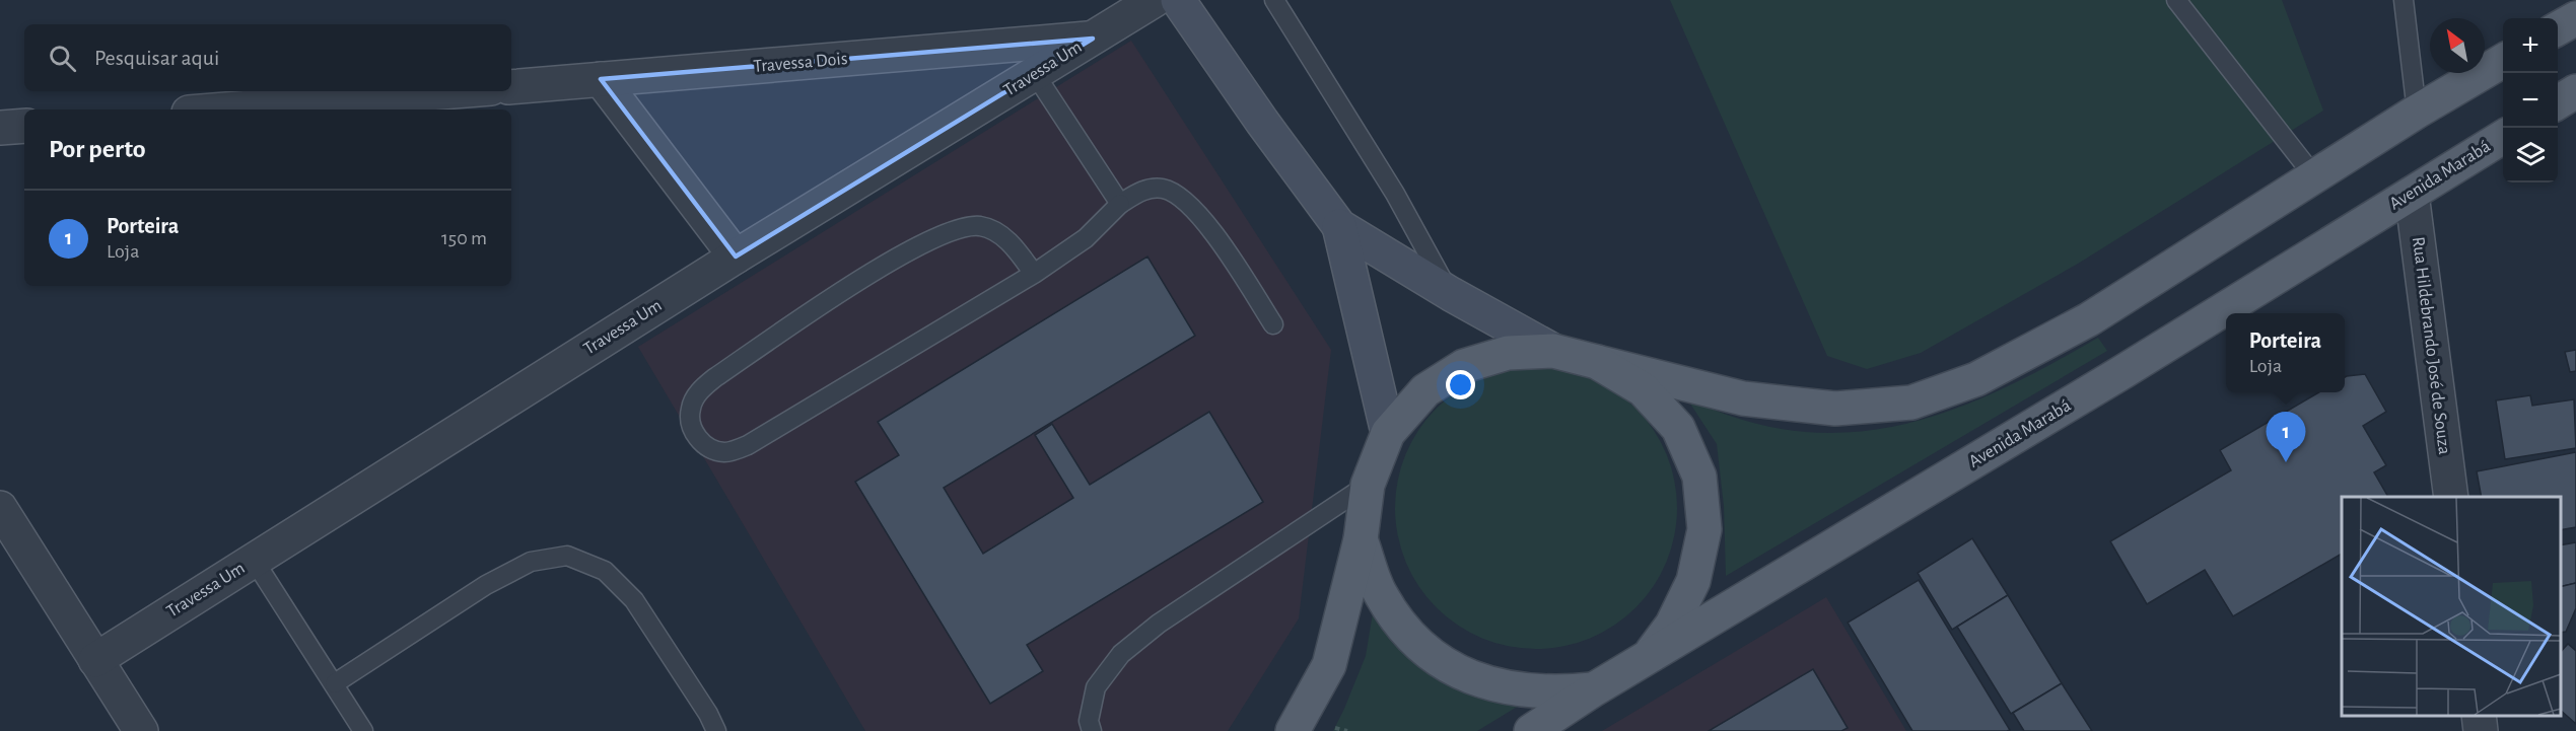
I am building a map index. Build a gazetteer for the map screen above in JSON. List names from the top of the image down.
{
  "streets": {
    "main road": ["Avenida Marabá"],
    "street": ["Travessa Dois", "Travessa Um", "Rua Hildebrando José de Souza"]
  },
  "crossings": [
    ["Travessa Dois", "Travessa Um"],
    ["Avenida Marabá", "Rua Hildebrando José de Souza"]
  ],
  "north": "top left",
  "page": {
    "map_buttons": ["+", "−"],
    "search": "Pesquisar aqui",
    "heading": "Por perto",
    "list": [
      {
        "mark": "1",
        "name": "Porteira",
        "note": "Loja",
        "value": "150 m"
      }
    ],
    "popup": ["Porteira", "Loja"],
    "pins": "1"
  }
}
